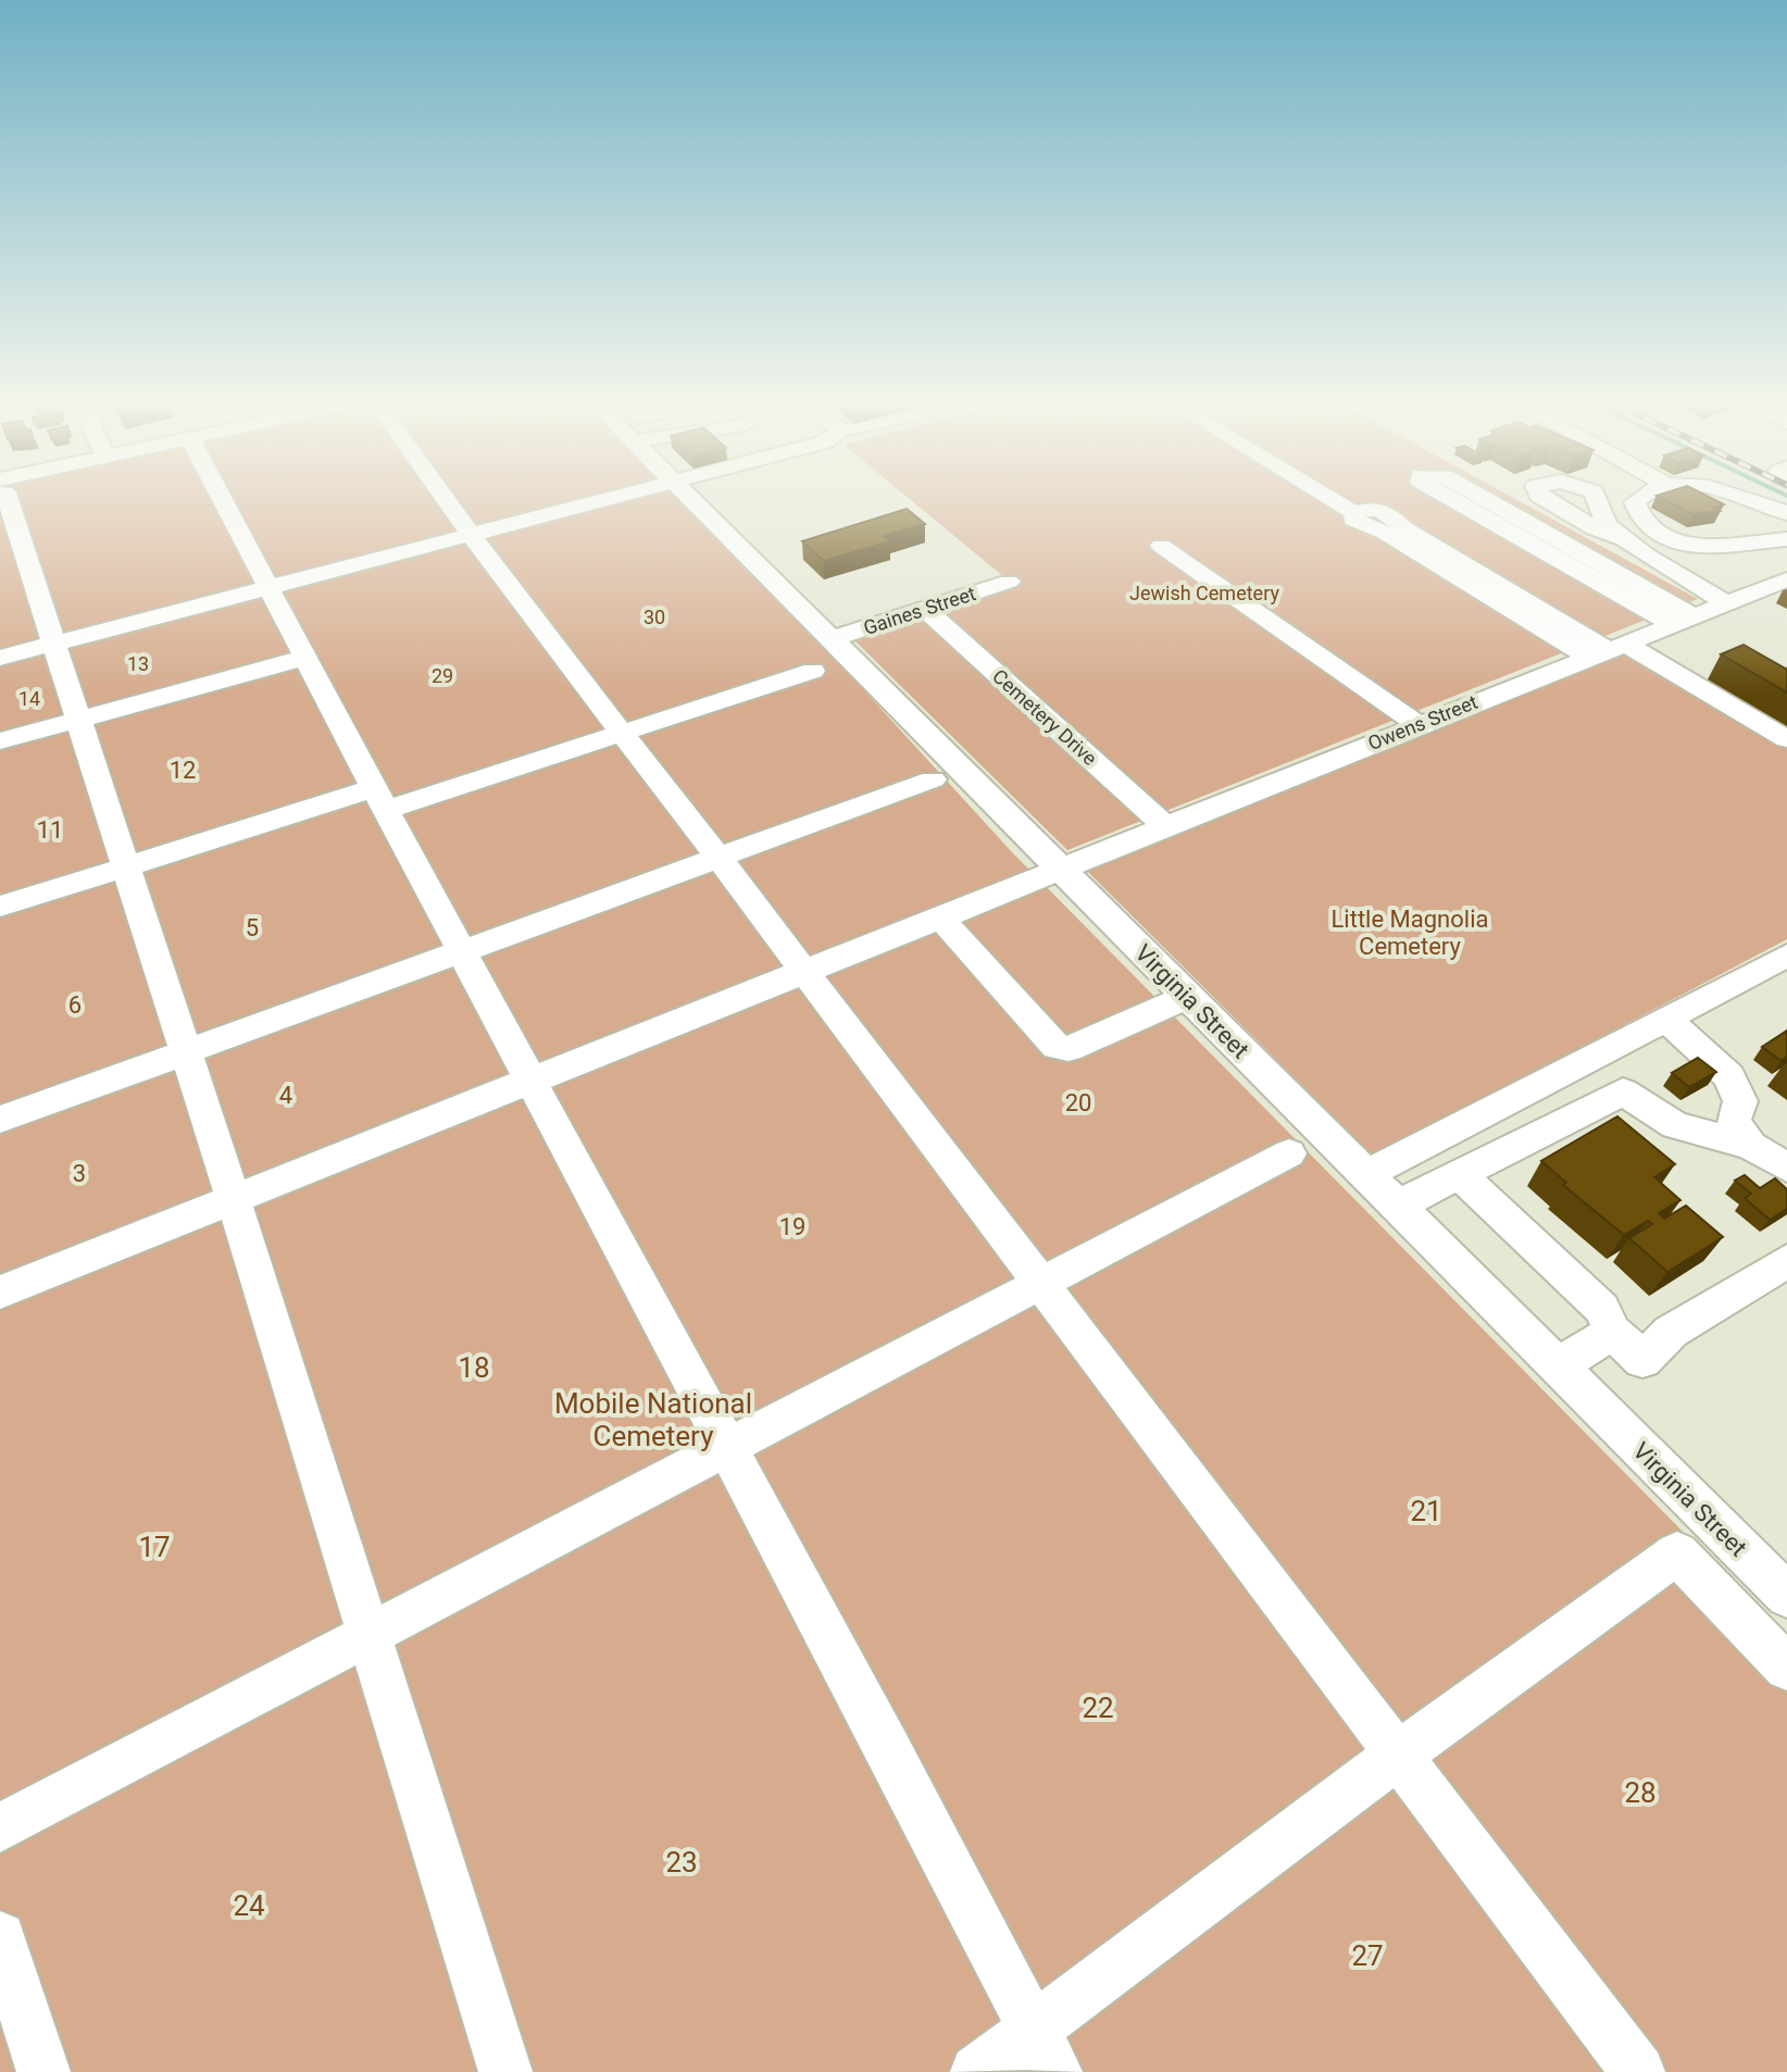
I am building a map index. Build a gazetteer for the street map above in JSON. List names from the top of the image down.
{
  "streets": {
    "street": [
      "Gaines Street",
      "Cemetery Drive",
      "Owens Street",
      "Virginia Street"
    ]
  },
  "crossings": [
    ["Gaines Street", "Cemetery Drive"],
    ["Gaines Street", "Virginia Street"],
    ["Cemetery Drive", "Owens Street"],
    ["Owens Street", "Virginia Street"]
  ],
  "parks": [
    "Jewish Cemetery",
    "30",
    "13",
    "29",
    "14",
    "12",
    "11",
    "Little Magnolia Cemetery",
    "5",
    "6",
    "4",
    "20",
    "3",
    "19",
    "18",
    "Mobile National Cemetery",
    "21",
    "17",
    "22",
    "28",
    "23",
    "24",
    "27"
  ]
}
